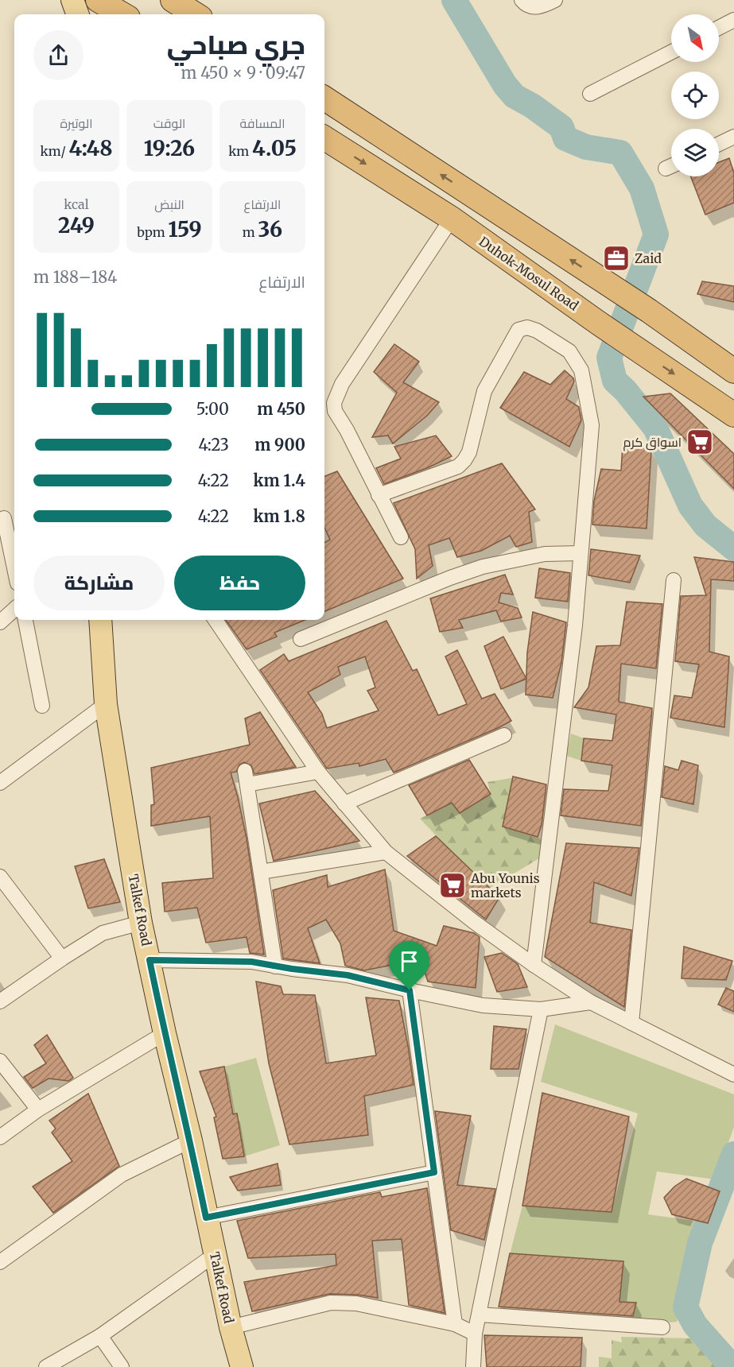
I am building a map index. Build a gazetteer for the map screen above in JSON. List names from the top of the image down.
{
  "streets": {
    "highway": ["Duhok-Mosul Road"],
    "main road": ["Talkef Road"]
  },
  "places": {
    "office": ["Zaid"],
    "supermarket": ["اسواق كرم", "Abu Younis markets"]
  },
  "north": "bottom right",
  "page": {
    "heading": ["جري صباحي", "09:47 · 9 × 450 m"],
    "stats": [
      ["المسافة", "4.05 km"],
      ["الوقت", "19:26"],
      ["الوتيرة", "4:48 /km"],
      ["الارتفاع", "36 m"],
      ["النبض", "159 bpm"],
      ["kcal", "249"]
    ],
    "chart": ["الارتفاع", "184–188 m"],
    "list": [
      {
        "name": "450 m",
        "note": "5:00"
      },
      {
        "name": "900 m",
        "note": "4:23"
      },
      {
        "name": "1.4 km",
        "note": "4:22"
      },
      {
        "name": "1.8 km",
        "note": "4:22"
      }
    ],
    "buttons": ["حفظ", "مشاركة"]
  }
}
